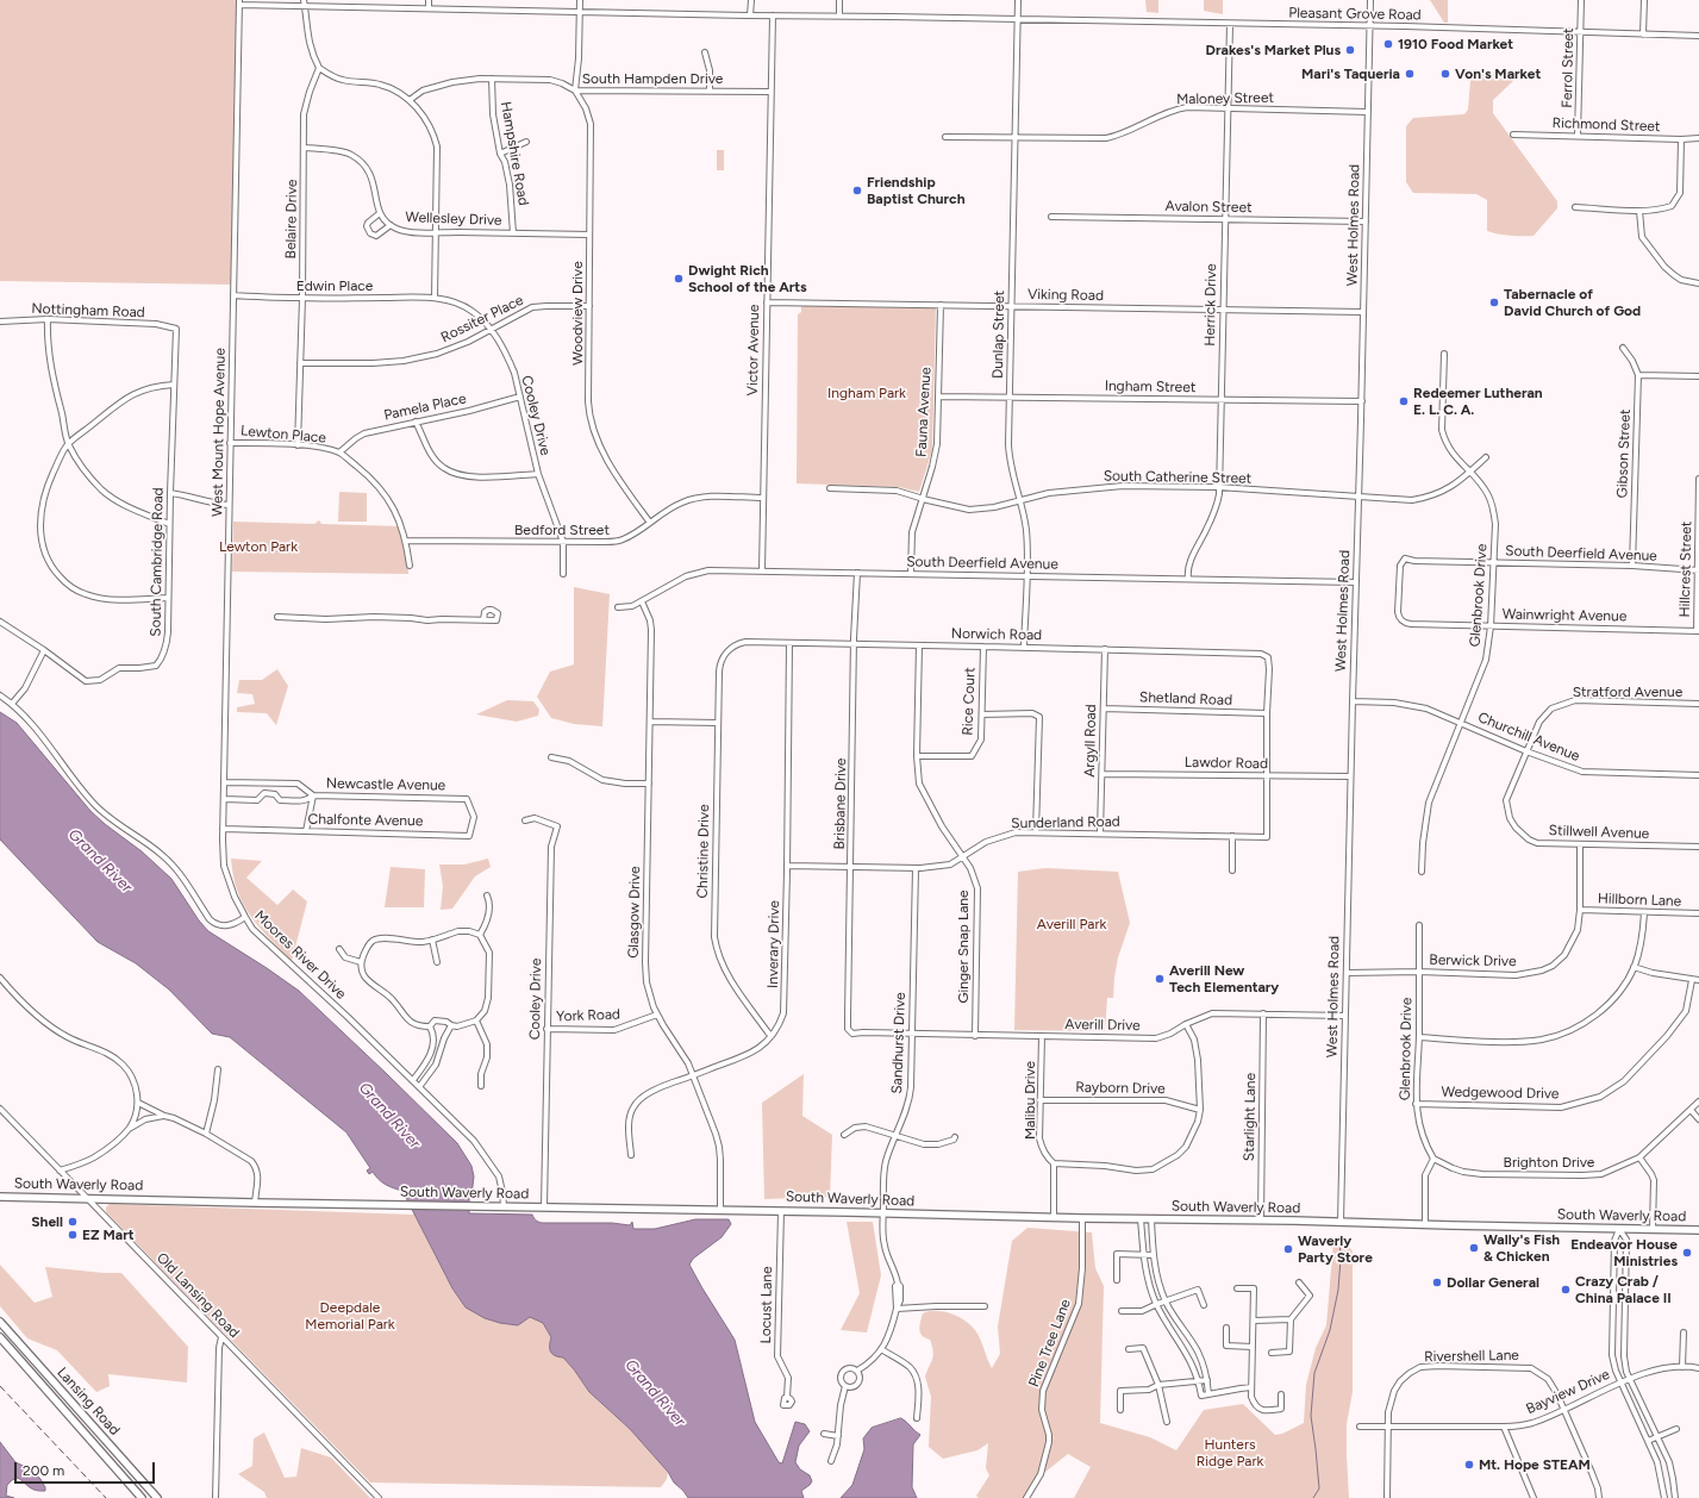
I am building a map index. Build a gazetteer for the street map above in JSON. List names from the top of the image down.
{
  "streets": {
    "main road": ["South Waverly Road", "Lansing Road"],
    "street": [
      "Pleasant Grove Road",
      "Ferrol Street",
      "South Hampden Drive",
      "Maloney Street",
      "Richmond Street",
      "Hampshire Road",
      "Avalon Street",
      "Belaire Drive",
      "Wellesley Drive",
      "West Holmes Road",
      "Edwin Place",
      "Viking Road",
      "Herrick Drive",
      "Nottingham Road",
      "Woodview Drive",
      "Rossiter Place",
      "Dunlap Street",
      "Victor Avenue",
      "Ingham Street",
      "Pamela Place",
      "Fauna Avenue",
      "Cooley Drive",
      "West Mount Hope Avenue",
      "Lewton Place",
      "Gibson Street",
      "South Catherine Street",
      "Bedford Street",
      "South Deerfield Avenue",
      "South Cambridge Road",
      "Hillcrest Street",
      "Glenbrook Drive",
      "Wainwright Avenue",
      "Norwich Road",
      "Stratford Avenue",
      "Shetland Road",
      "Rice Court",
      "Churchill Avenue",
      "Argyll Road",
      "Lawdor Road",
      "Newcastle Avenue",
      "Brisbane Drive",
      "Chalfonte Avenue",
      "Sunderland Road",
      "Stillwell Avenue",
      "Christine Drive",
      "Hillborn Lane",
      "Glasgow Drive",
      "Inverary Drive",
      "Ginger Snap Lane",
      "Moores River Drive",
      "Berwick Drive",
      "York Road",
      "Averill Drive",
      "Sandhurst Drive",
      "Rayborn Drive",
      "Wedgewood Drive",
      "Malibu Drive",
      "Starlight Lane",
      "Brighton Drive",
      "Old Lansing Road",
      "Locust Lane",
      "Pine Tree Lane",
      "Rivershell Lane",
      "Bayview Drive"
    ]
  },
  "crossings": [
    ["Pleasant Grove Road", "Ferrol Street"],
    ["Pleasant Grove Road", "West Holmes Road"],
    ["Pleasant Grove Road", "Herrick Drive"],
    ["Pleasant Grove Road", "Dunlap Street"],
    ["Pleasant Grove Road", "Victor Avenue"],
    ["Pleasant Grove Road", "West Mount Hope Avenue"],
    ["Ferrol Street", "Richmond Street"],
    ["South Hampden Drive", "Hampshire Road"],
    ["South Hampden Drive", "Woodview Drive"],
    ["South Hampden Drive", "Victor Avenue"],
    ["Maloney Street", "West Holmes Road"],
    ["Maloney Street", "Herrick Drive"],
    ["Maloney Street", "Dunlap Street"],
    ["Hampshire Road", "Wellesley Drive"],
    ["Avalon Street", "West Holmes Road"],
    ["Avalon Street", "Herrick Drive"],
    ["Belaire Drive", "Wellesley Drive"],
    ["Belaire Drive", "Edwin Place"],
    ["Belaire Drive", "Rossiter Place"],
    ["Belaire Drive", "Lewton Place"],
    ["Wellesley Drive", "Woodview Drive"],
    ["West Holmes Road", "Viking Road"],
    ["West Holmes Road", "Ingham Street"],
    ["West Holmes Road", "South Catherine Street"],
    ["West Holmes Road", "South Deerfield Avenue"],
    ["West Holmes Road", "Churchill Avenue"],
    ["West Holmes Road", "Lawdor Road"],
    ["West Holmes Road", "Berwick Drive"],
    ["West Holmes Road", "Averill Drive"],
    ["West Holmes Road", "South Waverly Road"],
    ["Edwin Place", "Cooley Drive"],
    ["Edwin Place", "West Mount Hope Avenue"],
    ["Viking Road", "Herrick Drive"],
    ["Viking Road", "Dunlap Street"],
    ["Viking Road", "Victor Avenue"],
    ["Viking Road", "Fauna Avenue"],
    ["Herrick Drive", "Ingham Street"],
    ["Herrick Drive", "South Catherine Street"],
    ["Herrick Drive", "South Deerfield Avenue"],
    ["Nottingham Road", "South Cambridge Road"],
    ["Woodview Drive", "Rossiter Place"],
    ["Woodview Drive", "Bedford Street"],
    ["Rossiter Place", "Cooley Drive"],
    ["Dunlap Street", "Ingham Street"],
    ["Dunlap Street", "South Catherine Street"],
    ["Dunlap Street", "South Deerfield Avenue"],
    ["Dunlap Street", "Norwich Road"],
    ["Victor Avenue", "Bedford Street"],
    ["Victor Avenue", "South Deerfield Avenue"],
    ["Ingham Street", "Fauna Avenue"],
    ["Pamela Place", "Cooley Drive"],
    ["Pamela Place", "Lewton Place"],
    ["Fauna Avenue", "South Catherine Street"],
    ["Fauna Avenue", "South Deerfield Avenue"],
    ["Cooley Drive", "Bedford Street"],
    ["Cooley Drive", "York Road"],
    ["Cooley Drive", "South Waverly Road"],
    ["West Mount Hope Avenue", "Lewton Place"],
    ["West Mount Hope Avenue", "Newcastle Avenue"],
    ["West Mount Hope Avenue", "Chalfonte Avenue"],
    ["West Mount Hope Avenue", "Moores River Drive"],
    ["Lewton Place", "Bedford Street"],
    ["Gibson Street", "South Deerfield Avenue"],
    ["South Catherine Street", "Glenbrook Drive"],
    ["South Deerfield Avenue", "Hillcrest Street"],
    ["South Deerfield Avenue", "Glenbrook Drive"],
    ["South Deerfield Avenue", "Wainwright Avenue"],
    ["South Deerfield Avenue", "Brisbane Drive"],
    ["South Deerfield Avenue", "Glasgow Drive"],
    ["Hillcrest Street", "Wainwright Avenue"],
    ["Glenbrook Drive", "Wainwright Avenue"],
    ["Glenbrook Drive", "Churchill Avenue"],
    ["Glenbrook Drive", "Berwick Drive"],
    ["Glenbrook Drive", "Wedgewood Drive"],
    ["Glenbrook Drive", "Brighton Drive"],
    ["Norwich Road", "Shetland Road"],
    ["Norwich Road", "Rice Court"],
    ["Norwich Road", "Argyll Road"],
    ["Norwich Road", "Brisbane Drive"],
    ["Norwich Road", "Christine Drive"],
    ["Norwich Road", "Inverary Drive"],
    ["Norwich Road", "Ginger Snap Lane"],
    ["Stratford Avenue", "Churchill Avenue"],
    ["Stratford Avenue", "Stillwell Avenue"],
    ["Shetland Road", "Argyll Road"],
    ["Rice Court", "Ginger Snap Lane"],
    ["Argyll Road", "Lawdor Road"],
    ["Argyll Road", "Sunderland Road"],
    ["Lawdor Road", "Sunderland Road"],
    ["Newcastle Avenue", "Chalfonte Avenue"],
    ["Brisbane Drive", "Sunderland Road"],
    ["Brisbane Drive", "Averill Drive"],
    ["Sunderland Road", "Inverary Drive"],
    ["Sunderland Road", "Ginger Snap Lane"],
    ["Sunderland Road", "Sandhurst Drive"],
    ["Stillwell Avenue", "Berwick Drive"],
    ["Christine Drive", "Inverary Drive"],
    ["Hillborn Lane", "Berwick Drive"],
    ["Glasgow Drive", "Inverary Drive"],
    ["Glasgow Drive", "York Road"],
    ["Glasgow Drive", "South Waverly Road"],
    ["Ginger Snap Lane", "Averill Drive"],
    ["Moores River Drive", "South Waverly Road"],
    ["Averill Drive", "Sandhurst Drive"],
    ["Averill Drive", "Malibu Drive"],
    ["Averill Drive", "Starlight Lane"],
    ["Sandhurst Drive", "South Waverly Road"],
    ["Rayborn Drive", "Malibu Drive"],
    ["Starlight Lane", "South Waverly Road"],
    ["South Waverly Road", "Old Lansing Road"],
    ["South Waverly Road", "Locust Lane"],
    ["South Waverly Road", "Pine Tree Lane"],
    ["Rivershell Lane", "Bayview Drive"]
  ],
  "water": ["Grand River"],
  "parks": [
    "Ingham Park",
    "Lewton Park",
    "Averill Park",
    "Deepdale Memorial Park",
    "Hunters Ridge Park"
  ],
  "places": [
    "1910 Food Market",
    "Drakes's Market Plus",
    "Mari's Taqueria",
    "Von's Market",
    "Friendship Baptist Church",
    "Dwight Rich School of the Arts",
    "Tabernacle of David Church of God",
    "Redeemer Lutheran E. L. C. A.",
    "Averill New Tech Elementary",
    "Shell",
    "EZ Mart",
    "Wally's Fish & Chicken",
    "Waverly Party Store",
    "Endeavor House Ministries",
    "Dollar General",
    "Crazy Crab / China Palace II",
    "Mt. Hope STEAM"
  ],
  "scale_bar": "200 m"
}
